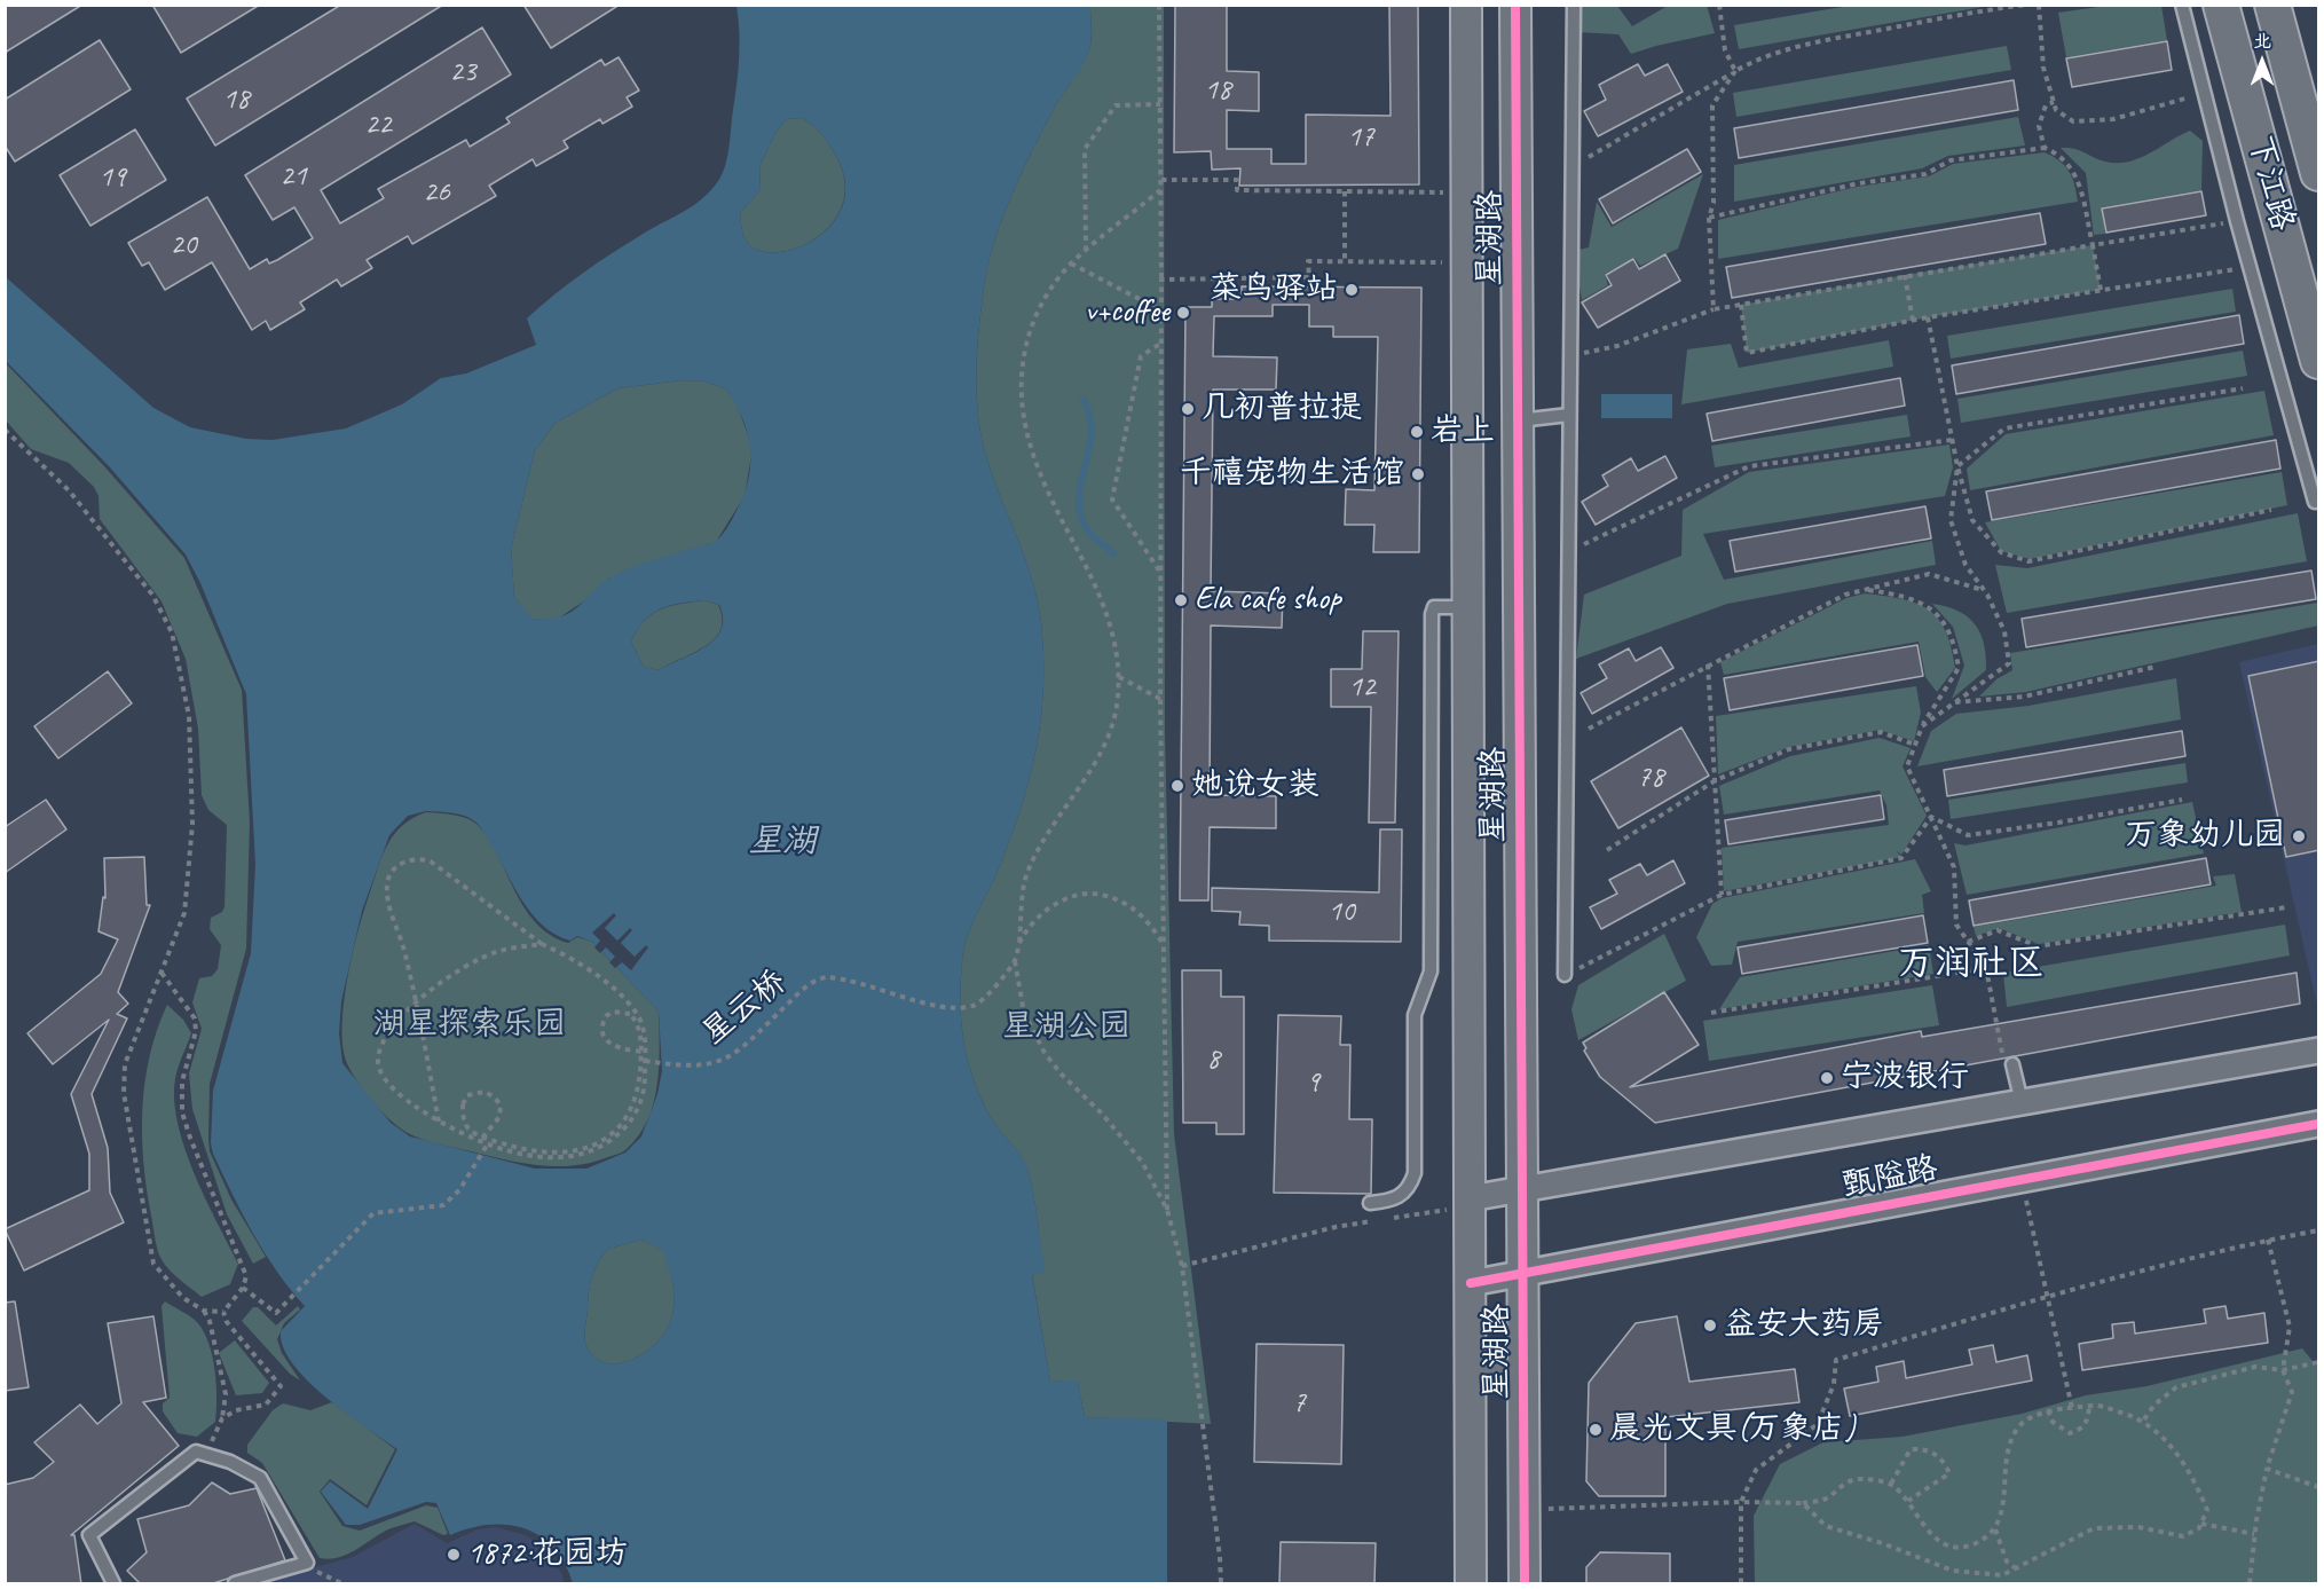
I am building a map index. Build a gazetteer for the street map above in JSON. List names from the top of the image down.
{
  "streets": {
    "main road": ["下江路"],
    "street": ["星湖路", "甄隘路"],
    "path": ["星云桥"]
  },
  "crossings": [
    ["星湖路", "甄隘路"]
  ],
  "districts": ["万润社区"],
  "water": ["星湖"],
  "parks": ["湖星探索乐园", "星湖公园"],
  "places": [
    "菜鸟驿站",
    "v+coffee",
    "几初普拉提",
    "岩上",
    "千禧宠物生活馆",
    "Ela cafe shop",
    "她说女装",
    "万象幼儿园",
    "宁波银行",
    "益安大药房",
    "晨光文具(万象店)",
    "1872·花园坊"
  ],
  "house_numbers": [
    "23",
    "18",
    "18",
    "22",
    "17",
    "21",
    "19",
    "26",
    "20",
    "12",
    "78",
    "10",
    "8",
    "9",
    "7"
  ],
  "north": "top"
}
